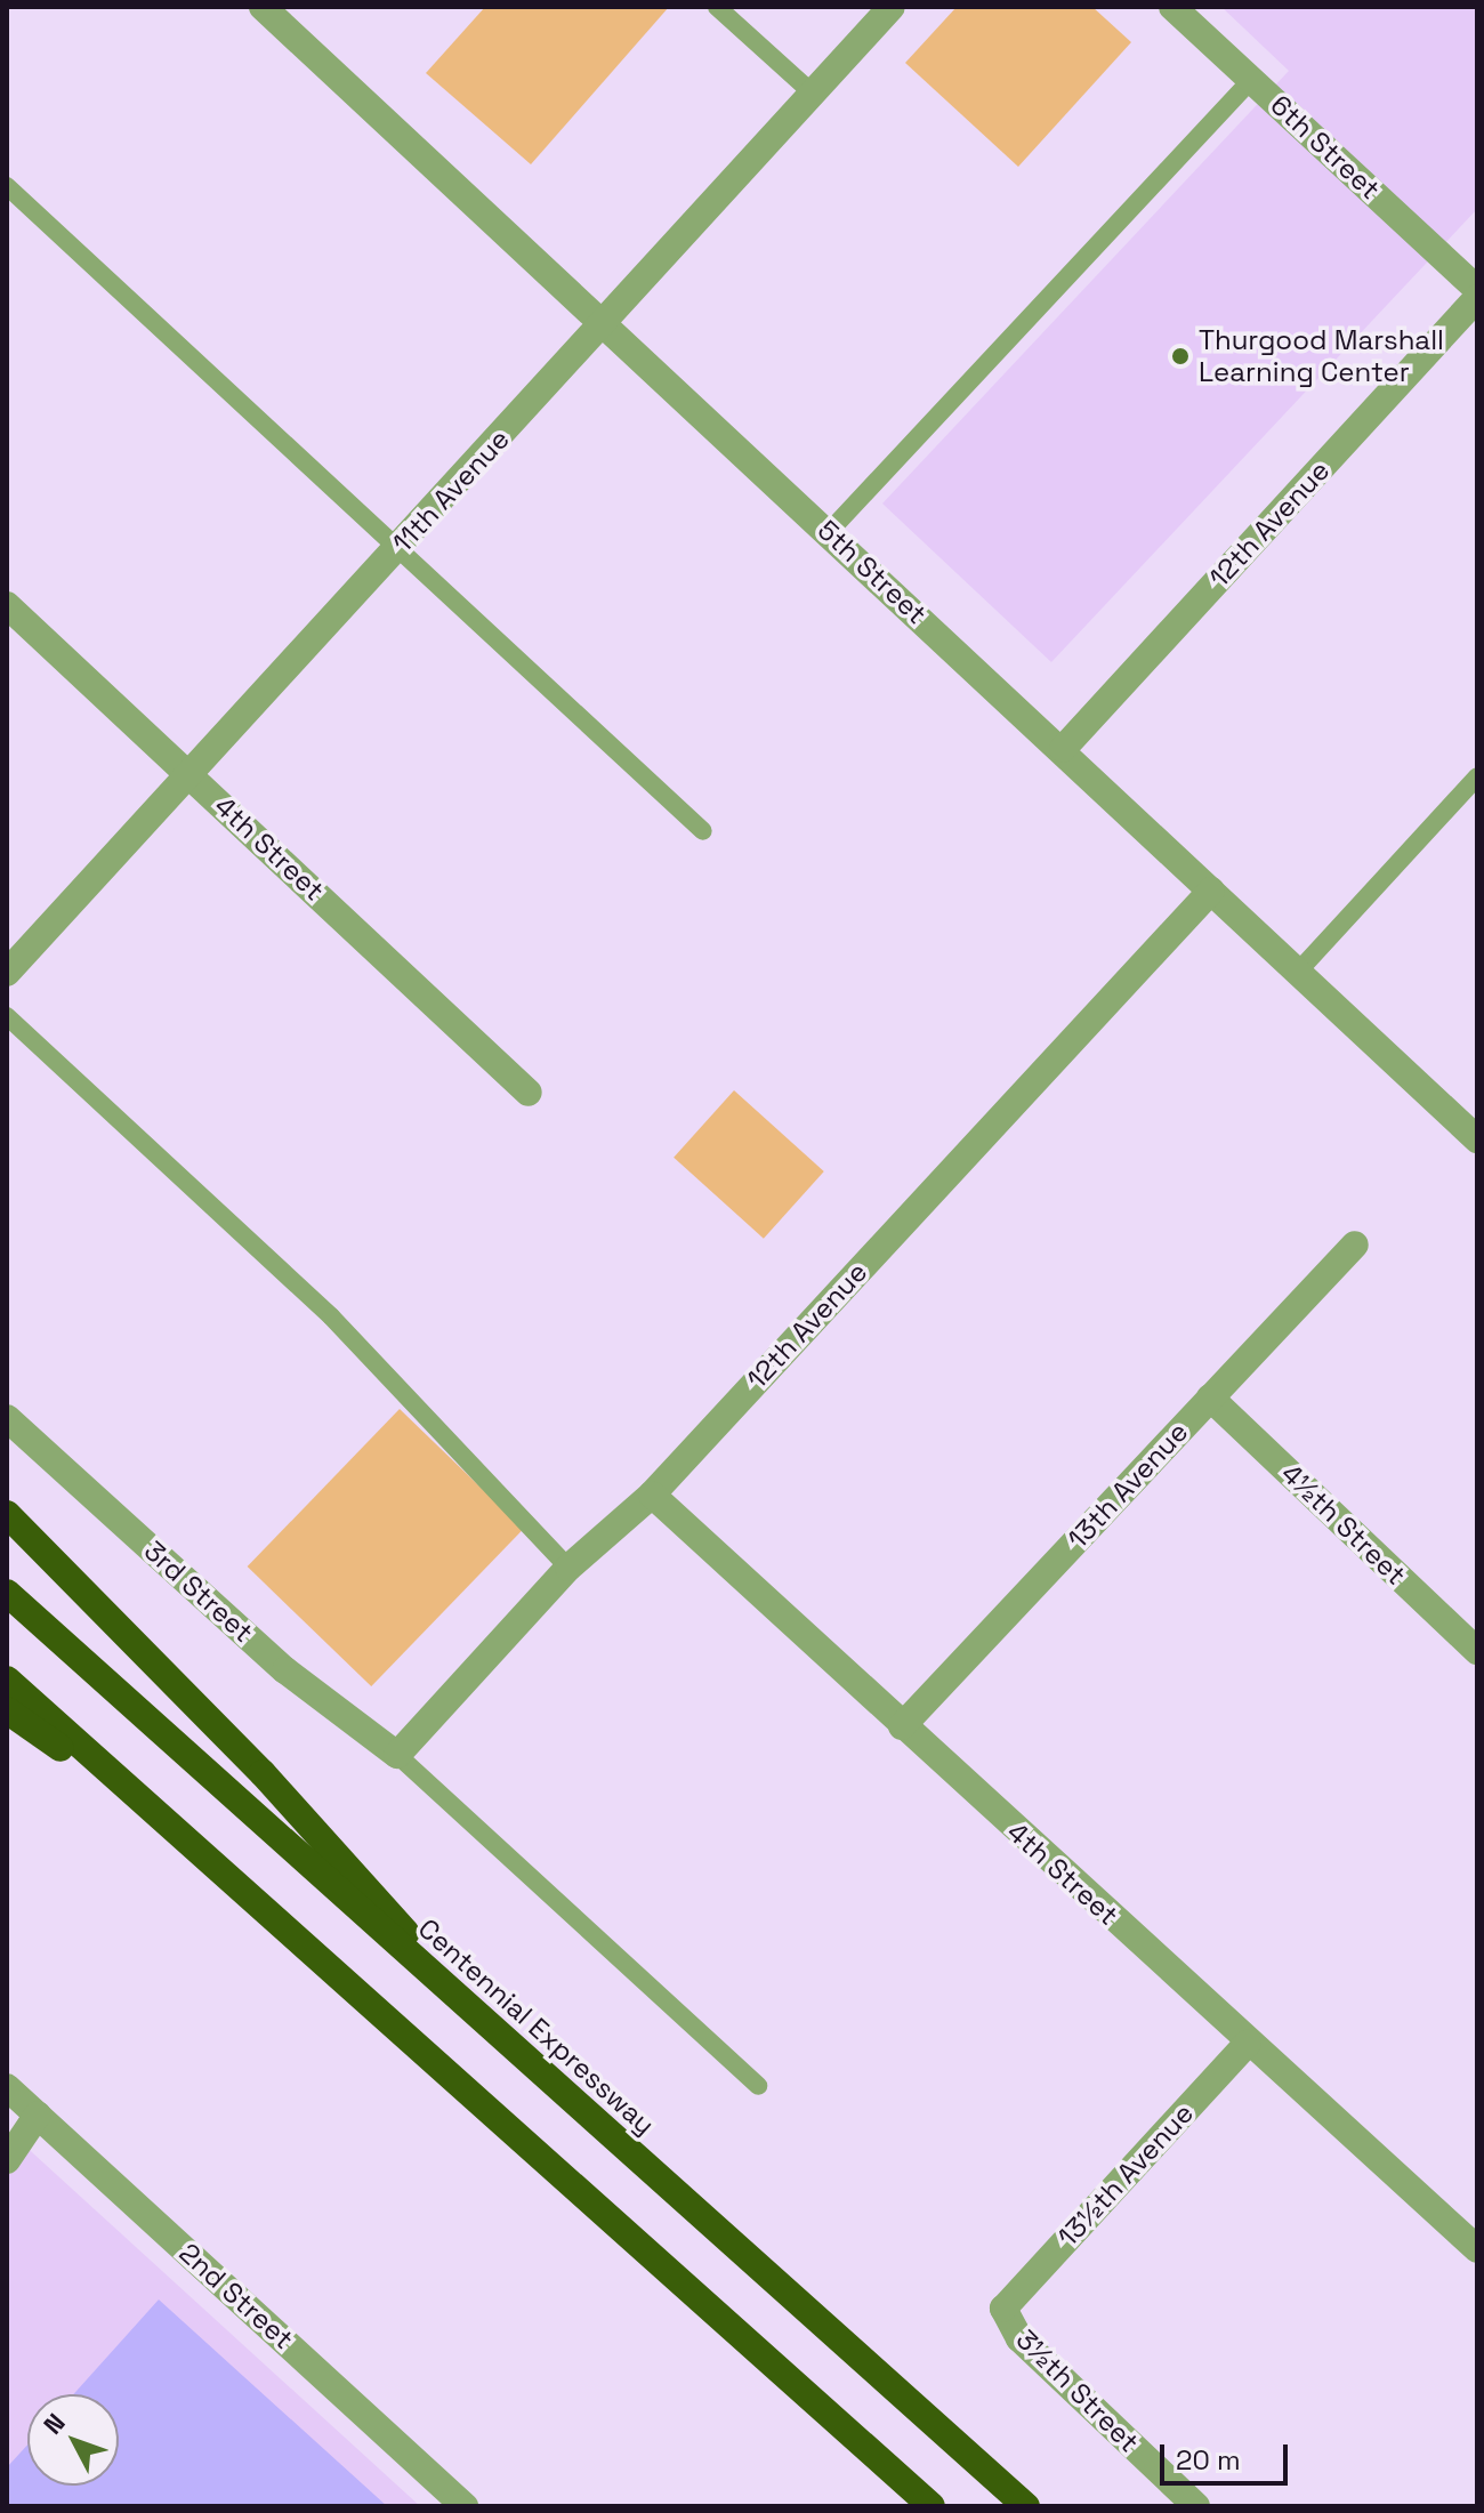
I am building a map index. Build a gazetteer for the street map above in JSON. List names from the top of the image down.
{
  "streets": {
    "highway": ["Centennial Expressway"],
    "street": [
      "6th Street",
      "11th Avenue",
      "12th Avenue",
      "5th Street",
      "4th Street",
      "13th Avenue",
      "4½th Street",
      "3rd Street",
      "13½th Avenue",
      "2nd Street",
      "3½th Street"
    ]
  },
  "crossings": [
    ["11th Avenue", "5th Street"],
    ["11th Avenue", "4th Street"],
    ["12th Avenue", "5th Street"],
    ["12th Avenue", "4th Street"],
    ["12th Avenue", "3rd Street"],
    ["4th Street", "13th Avenue"],
    ["4th Street", "13½th Avenue"],
    ["13th Avenue", "4½th Street"],
    ["13½th Avenue", "3½th Street"]
  ],
  "places": ["Thurgood Marshall Learning Center"],
  "scale_bar": "20 m",
  "north": "top left"
}
